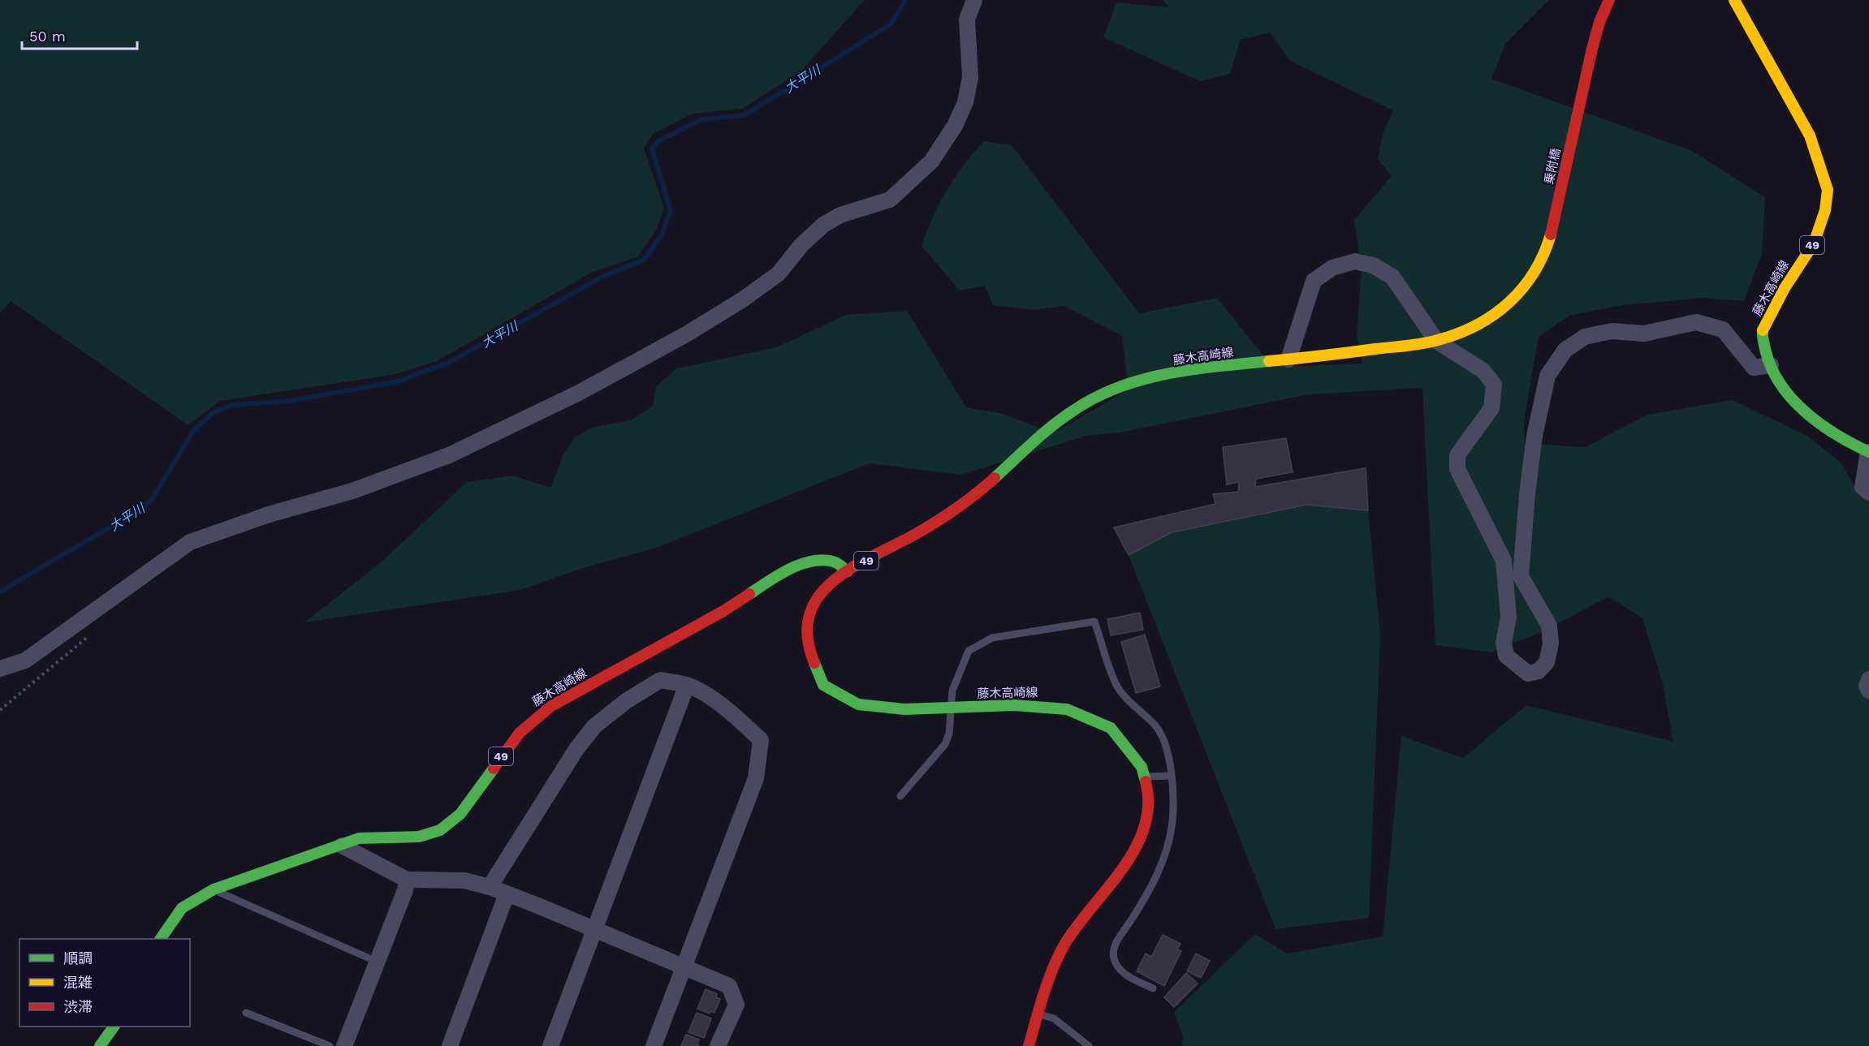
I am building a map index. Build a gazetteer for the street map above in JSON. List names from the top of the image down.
{
  "streets": {
    "main road": ["乗附橋", "49", "藤木高崎線"]
  },
  "crossings": [
    ["乗附橋", "藤木高崎線"]
  ],
  "water": ["大平川"],
  "legend": ["順調", "混雑", "渋滞"],
  "scale_bar": "50 m"
}
